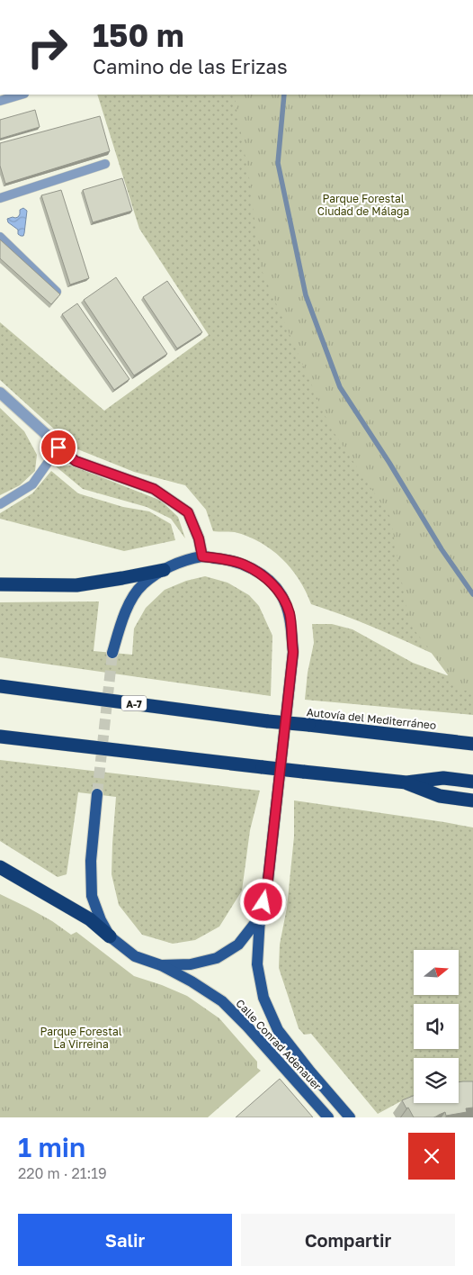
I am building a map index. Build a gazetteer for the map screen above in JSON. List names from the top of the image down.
{
  "streets": {
    "highway": ["A-7", "Autovía del Mediterráneo"],
    "main road": ["Calle Conrad Adenauer"]
  },
  "parks": ["Parque Forestal Ciudad de Málaga", "Parque Forestal La Virreina"],
  "north": "right",
  "page": {
    "turn": ["150 m", "Camino de las Erizas"],
    "heading": ["1 min", "220 m · 21:19"],
    "buttons": ["Salir", "Compartir"]
  }
}
